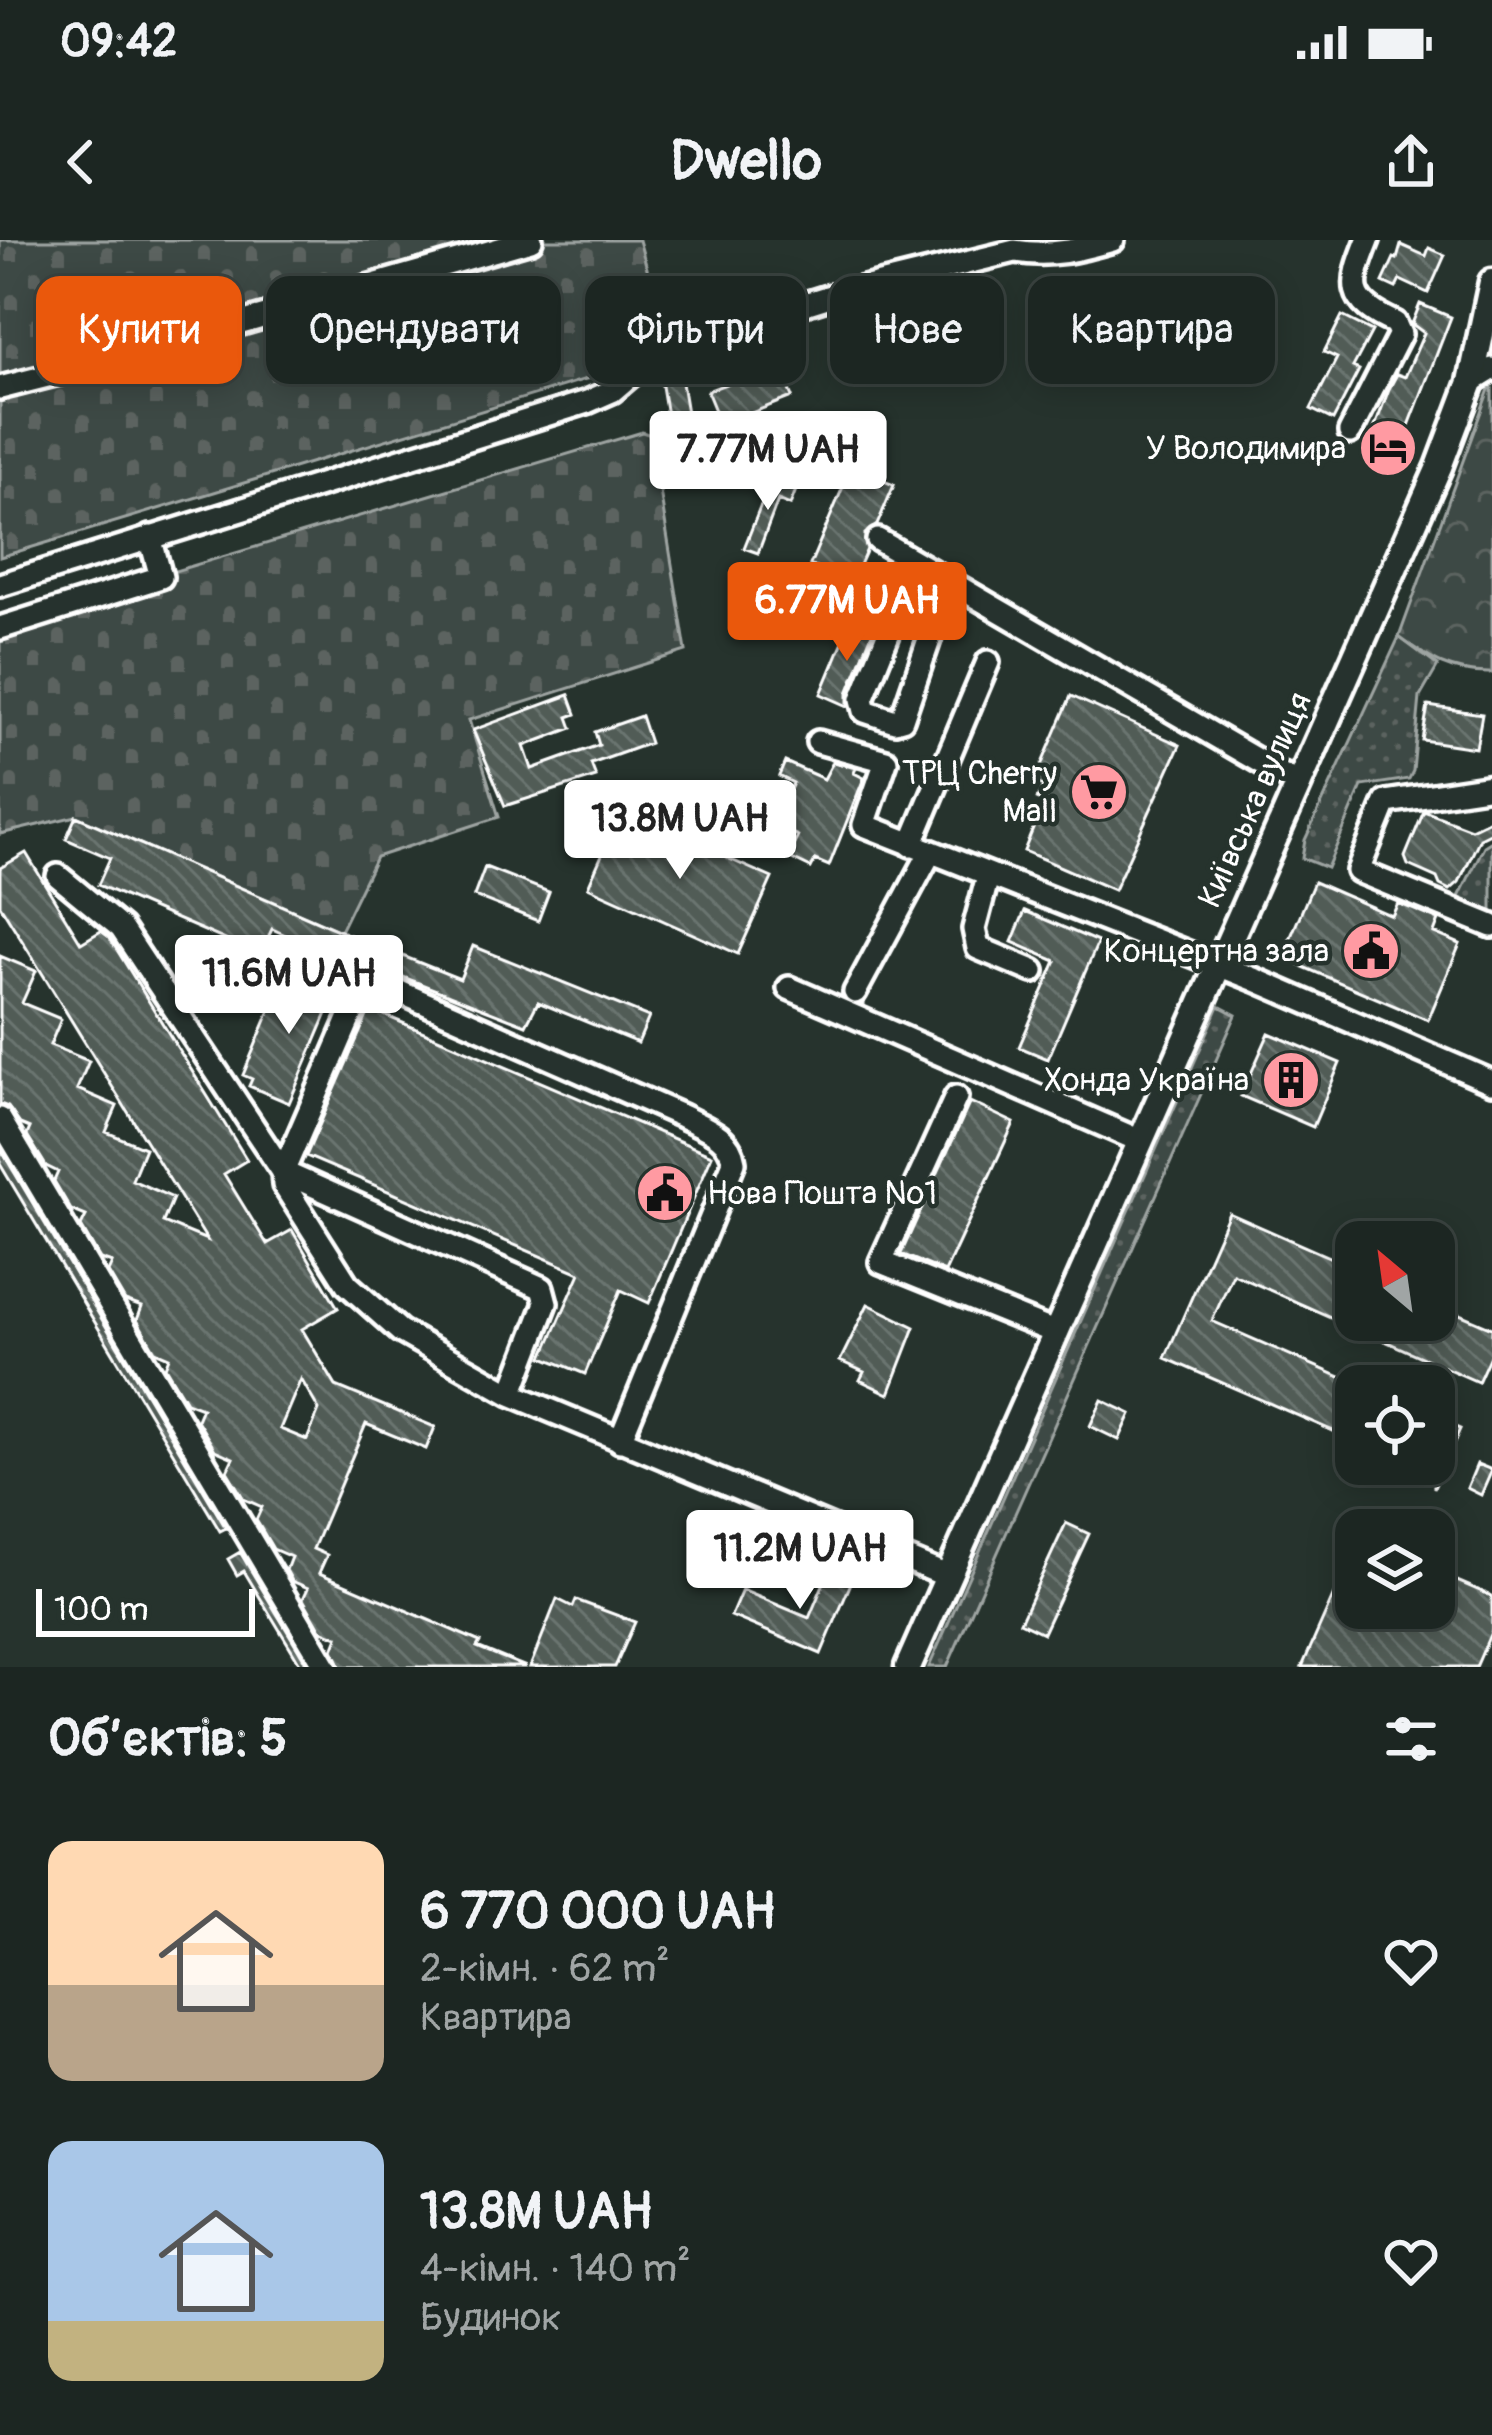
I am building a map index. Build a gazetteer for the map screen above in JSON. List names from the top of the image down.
{
  "streets": {
    "main road": ["Київська вулиця"]
  },
  "places": {
    "hotel": ["У Володимира"],
    "supermarket": ["ТРЦ Cherry Mall"],
    "public building": ["Концертна зала", "Нова Пошта №1"],
    "building": ["Хонда Україна"]
  },
  "scale_bar": "100 m",
  "north": "top left",
  "page": {
    "status": "09:42",
    "header": "Dwello",
    "chip": [
      "Купити",
      "Орендувати",
      "Фільтри",
      "Нове",
      "Квартира"
    ],
    "price": [
      "7.77M UAH",
      "6.77M UAH",
      "13.8M UAH",
      "11.6M UAH",
      "11.2M UAH"
    ],
    "scale": "100 m",
    "heading": "Об’єктів: 5",
    "list": [
      {
        "name": "6 770 000 UAH",
        "note": "2-кімн. · 62 m² · Квартира"
      },
      {
        "name": "13.8M UAH",
        "note": "4-кімн. · 140 m² · Будинок"
      }
    ]
  }
}
